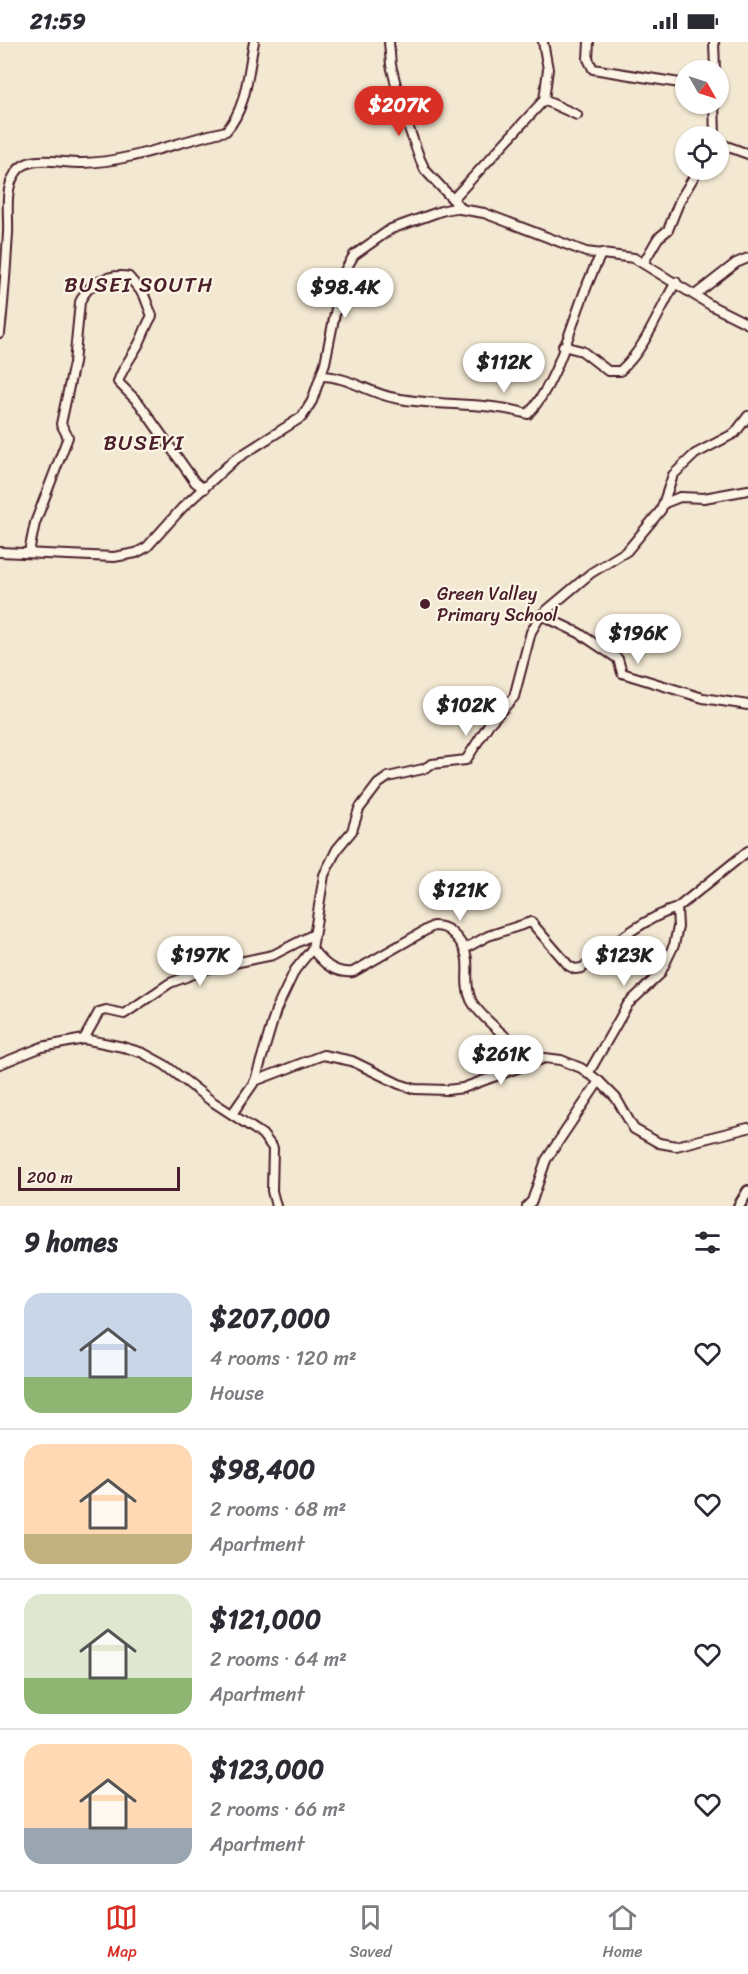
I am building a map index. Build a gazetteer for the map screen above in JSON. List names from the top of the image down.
{
  "districts": ["BUSEI SOUTH", "BUSEYI"],
  "places": ["Green Valley Primary School"],
  "scale_bar": "200 m",
  "north": "bottom right",
  "page": {
    "status": "21:59",
    "price": [
      "$207K",
      "$98.4K",
      "$112K",
      "$196K",
      "$102K",
      "$121K",
      "$197K",
      "$123K",
      "$261K"
    ],
    "scale": "200 m",
    "heading": "9 homes",
    "list": [
      {
        "name": "$207,000",
        "note": "4 rooms · 120 m² · House"
      },
      {
        "name": "$98,400",
        "note": "2 rooms · 68 m² · Apartment"
      },
      {
        "name": "$121,000",
        "note": "2 rooms · 64 m² · Apartment"
      },
      {
        "name": "$123,000",
        "note": "2 rooms · 66 m² · Apartment"
      }
    ],
    "tabs": ["Map", "Saved", "Home"]
  }
}
